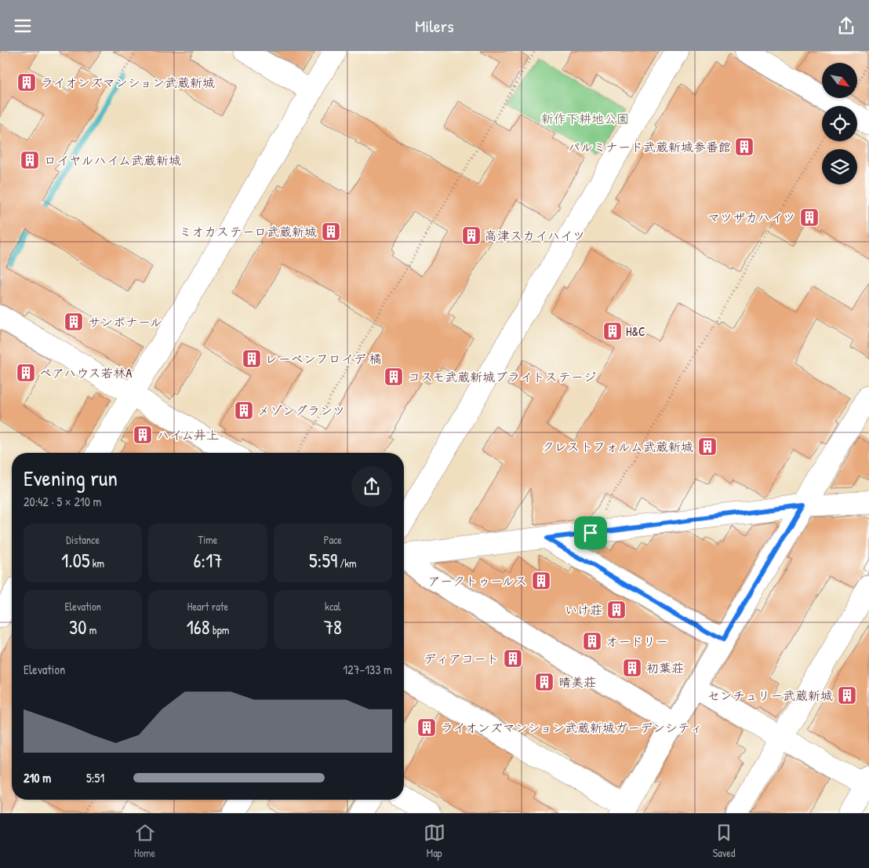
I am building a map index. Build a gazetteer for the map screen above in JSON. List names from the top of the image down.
{
  "parks": ["新作下耕地公園"],
  "places": {
    "building": [
      "ライオンズマンション武蔵新城",
      "パルミナード武蔵新城参番館",
      "ロイヤルハイム武蔵新城",
      "マツザカハイツ",
      "ミオカステーロ武蔵新城",
      "高津スカイハイツ",
      "サンポナール",
      "H&C",
      "レーベンフロイデ 橘",
      "ペアハウス若林A",
      "コスモ武蔵新城ブライトステージ",
      "メゾングランツ",
      "ハイム井上",
      "クレストフォルム武蔵新城",
      "アークトゥールス",
      "いけ荘",
      "オードリー",
      "ディアコート",
      "初葉荘",
      "晴美荘",
      "センチュリー武蔵新城",
      "ライオンズマンション武蔵新城ガーデンシティ"
    ]
  },
  "north": "bottom right",
  "page": {
    "header": "Milers",
    "heading": ["Evening run", "20:42 · 5 × 210 m"],
    "stats": [
      ["Distance", "1.05 km"],
      ["Time", "6:17"],
      ["Pace", "5:59 /km"],
      ["Elevation", "30 m"],
      ["Heart rate", "168 bpm"],
      ["kcal", "78"]
    ],
    "chart": ["Elevation", "127–133 m"],
    "list": [
      {
        "name": "210 m",
        "note": "5:51"
      }
    ],
    "tabs": ["Home", "Map", "Saved"]
  }
}
